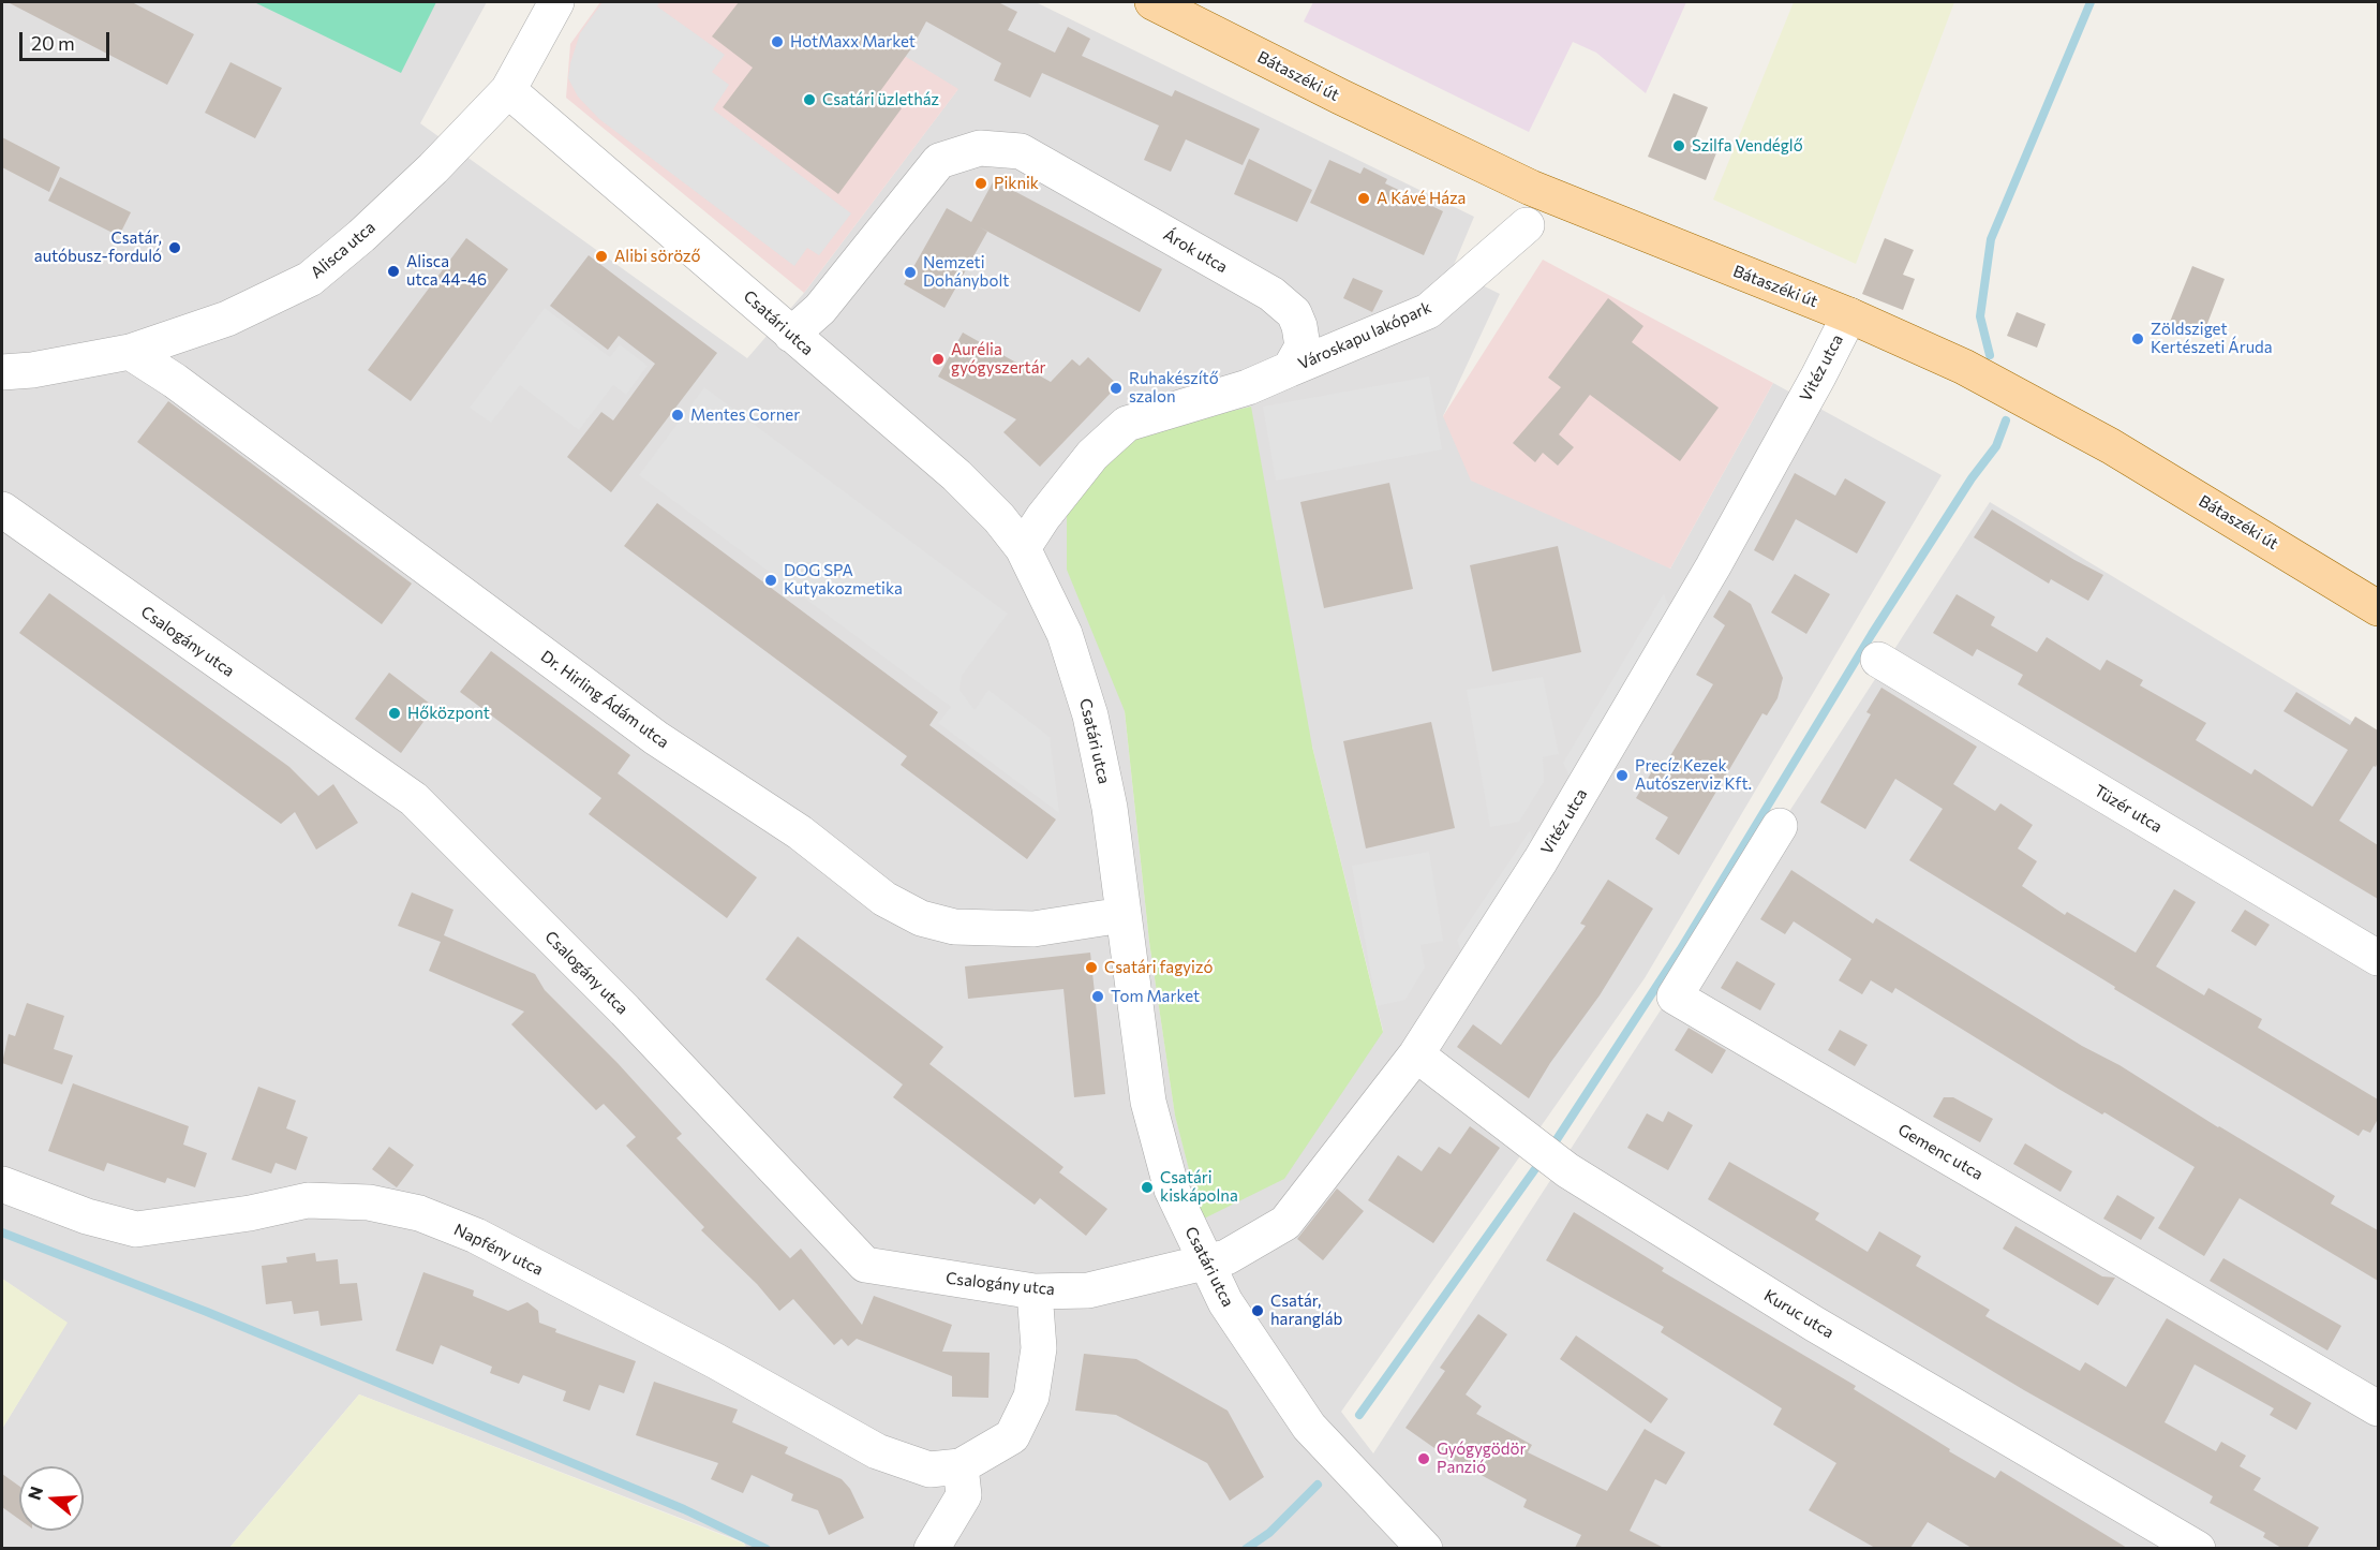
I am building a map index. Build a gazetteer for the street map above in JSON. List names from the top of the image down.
{
  "streets": {
    "main road": ["Bátaszéki út"],
    "street": [
      "Alisca utca",
      "Árok utca",
      "Csatári utca",
      "Városkapu lakópark",
      "Vitéz utca",
      "Csalogány utca",
      "Dr. Hirling Ádám utca",
      "Tüzér utca",
      "Gemenc utca",
      "Napfény utca",
      "Kuruc utca"
    ]
  },
  "crossings": [
    ["Bátaszéki út", "Vitéz utca"],
    ["Alisca utca", "Csatári utca"],
    ["Alisca utca", "Dr. Hirling Ádám utca"],
    ["Árok utca", "Csatári utca"],
    ["Árok utca", "Városkapu lakópark"],
    ["Csatári utca", "Vitéz utca"],
    ["Csatári utca", "Csalogány utca"],
    ["Csatári utca", "Dr. Hirling Ádám utca"],
    ["Vitéz utca", "Csalogány utca"],
    ["Vitéz utca", "Kuruc utca"],
    ["Csalogány utca", "Napfény utca"]
  ],
  "places": [
    "HotMaxx Market",
    "Csatári üzletház",
    "Szilfa Vendéglő",
    "Piknik",
    "A Kávé Háza",
    "Csatár, autóbusz-forduló",
    "Alibi söröző",
    "Alisca utca 44-46",
    "Nemzeti Dohánybolt",
    "Zöldsziget Kertészeti Áruda",
    "Aurélia gyógyszertár",
    "Ruhakészítő szalon",
    "Mentes Corner",
    "DOG SPA Kutyakozmetika",
    "Hőközpont",
    "Precíz Kezek Autószerviz Kft.",
    "Csatári fagyizó",
    "Tom Market",
    "Csatári kiskápolna",
    "Csatár, harangláb",
    "Gyógygödör Panzió"
  ],
  "scale_bar": "20 m",
  "north": "left"
}
